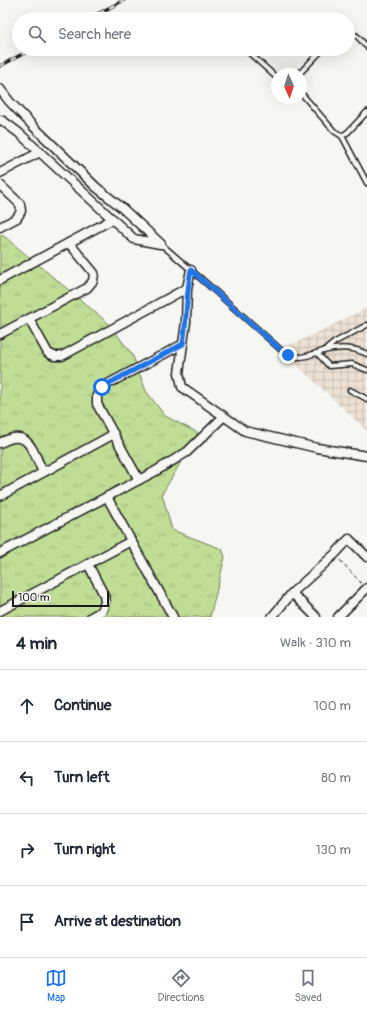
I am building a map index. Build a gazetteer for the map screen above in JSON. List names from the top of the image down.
{
  "scale_bar": "100 m",
  "north": "bottom",
  "page": {
    "search": "Search here",
    "scale": "100 m",
    "heading": ["4 min", "Walk · 310 m"],
    "list": [
      ["Continue", "100 m"],
      ["Turn left", "80 m"],
      ["Turn right", "130 m"],
      "Arrive at destination"
    ],
    "nav": ["Map", "Directions", "Saved"]
  }
}
